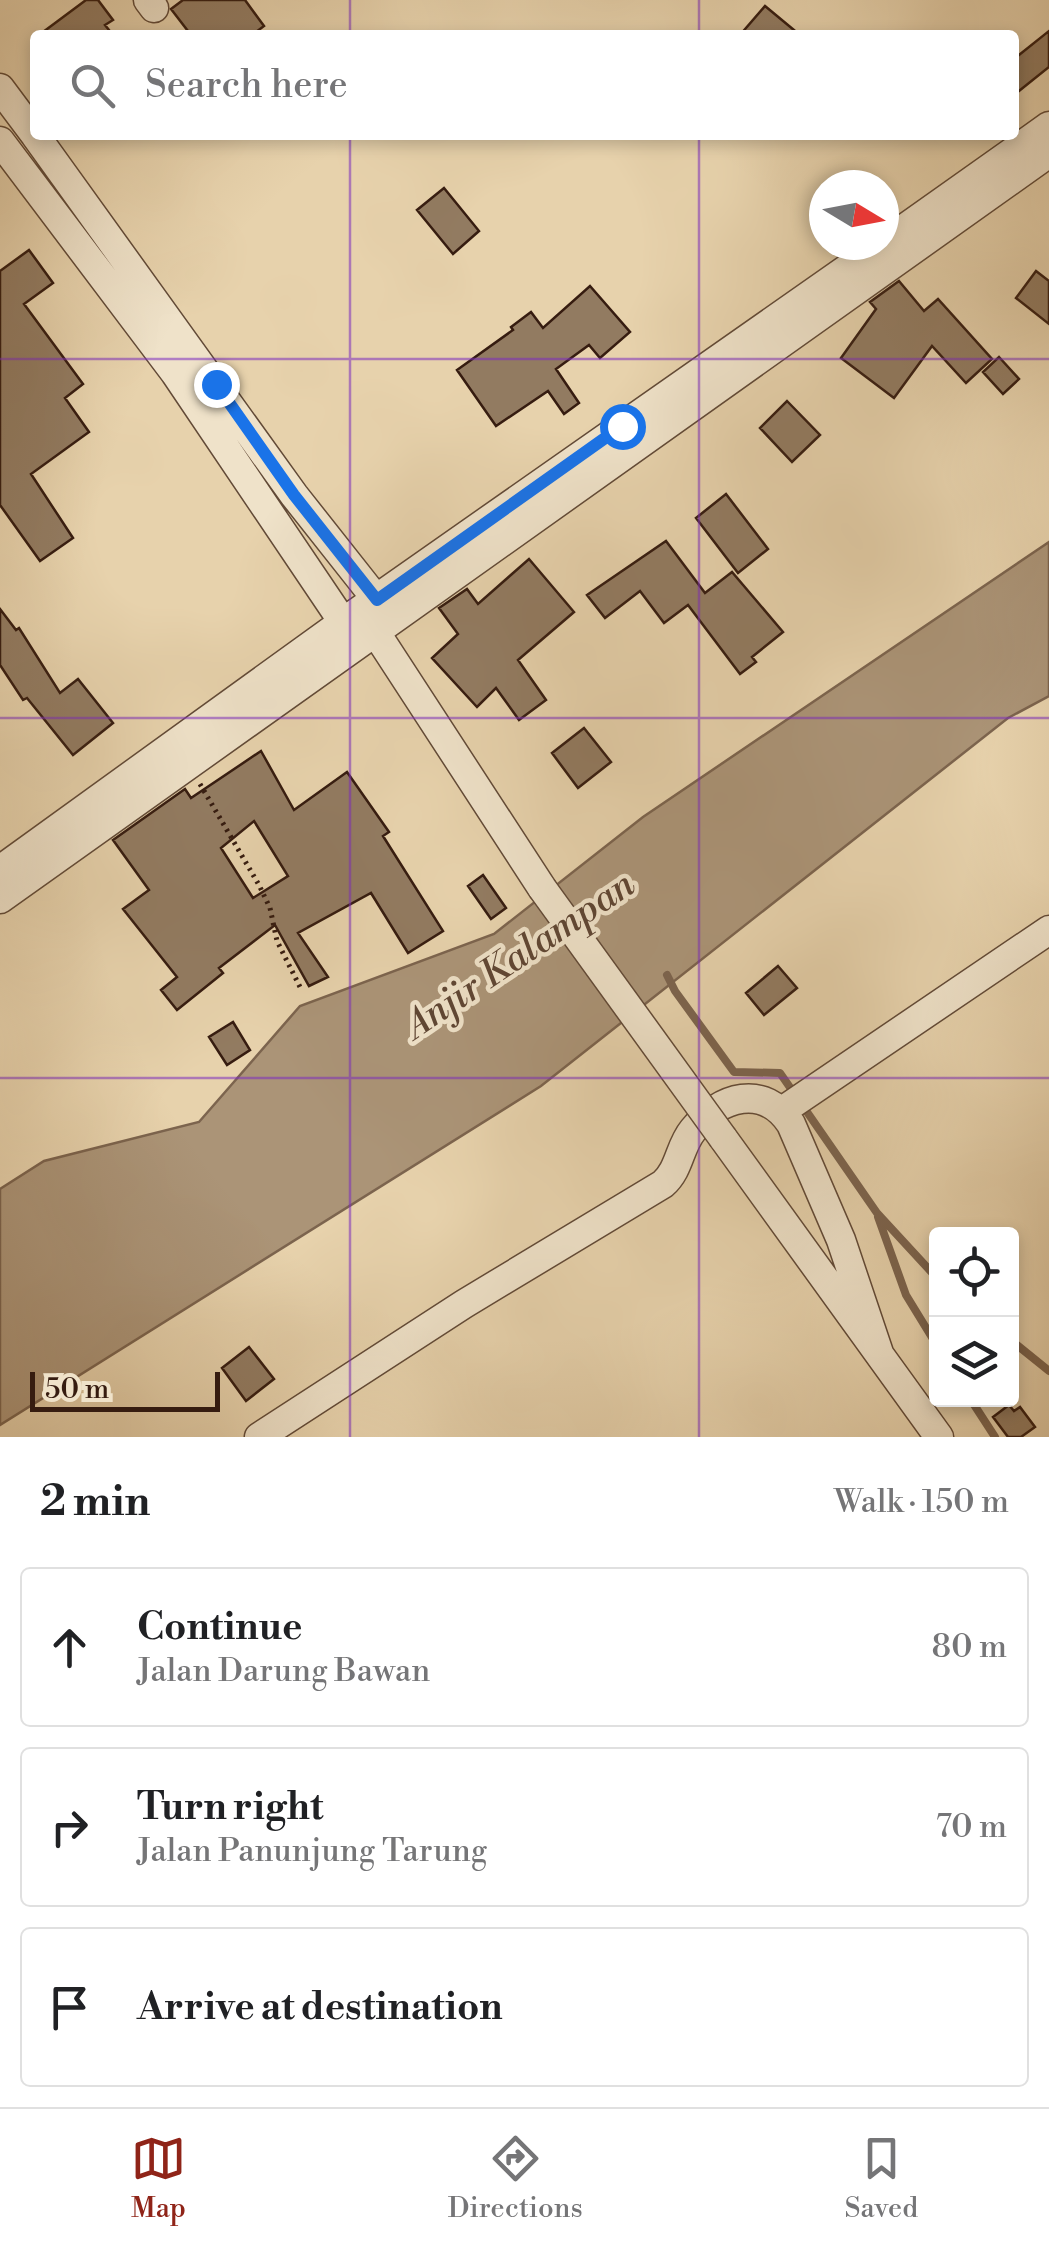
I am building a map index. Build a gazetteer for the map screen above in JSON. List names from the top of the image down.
{
  "water": ["Anjir Kalampan"],
  "scale_bar": "50 m",
  "north": "right",
  "page": {
    "search": "Search here",
    "scale": "50 m",
    "heading": ["2 min", "Walk · 150 m"],
    "list": [
      ["Continue", "Jalan Darung Bawan", "80 m"],
      ["Turn right", "Jalan Panunjung Tarung", "70 m"],
      "Arrive at destination"
    ],
    "nav": ["Map", "Directions", "Saved"]
  }
}
